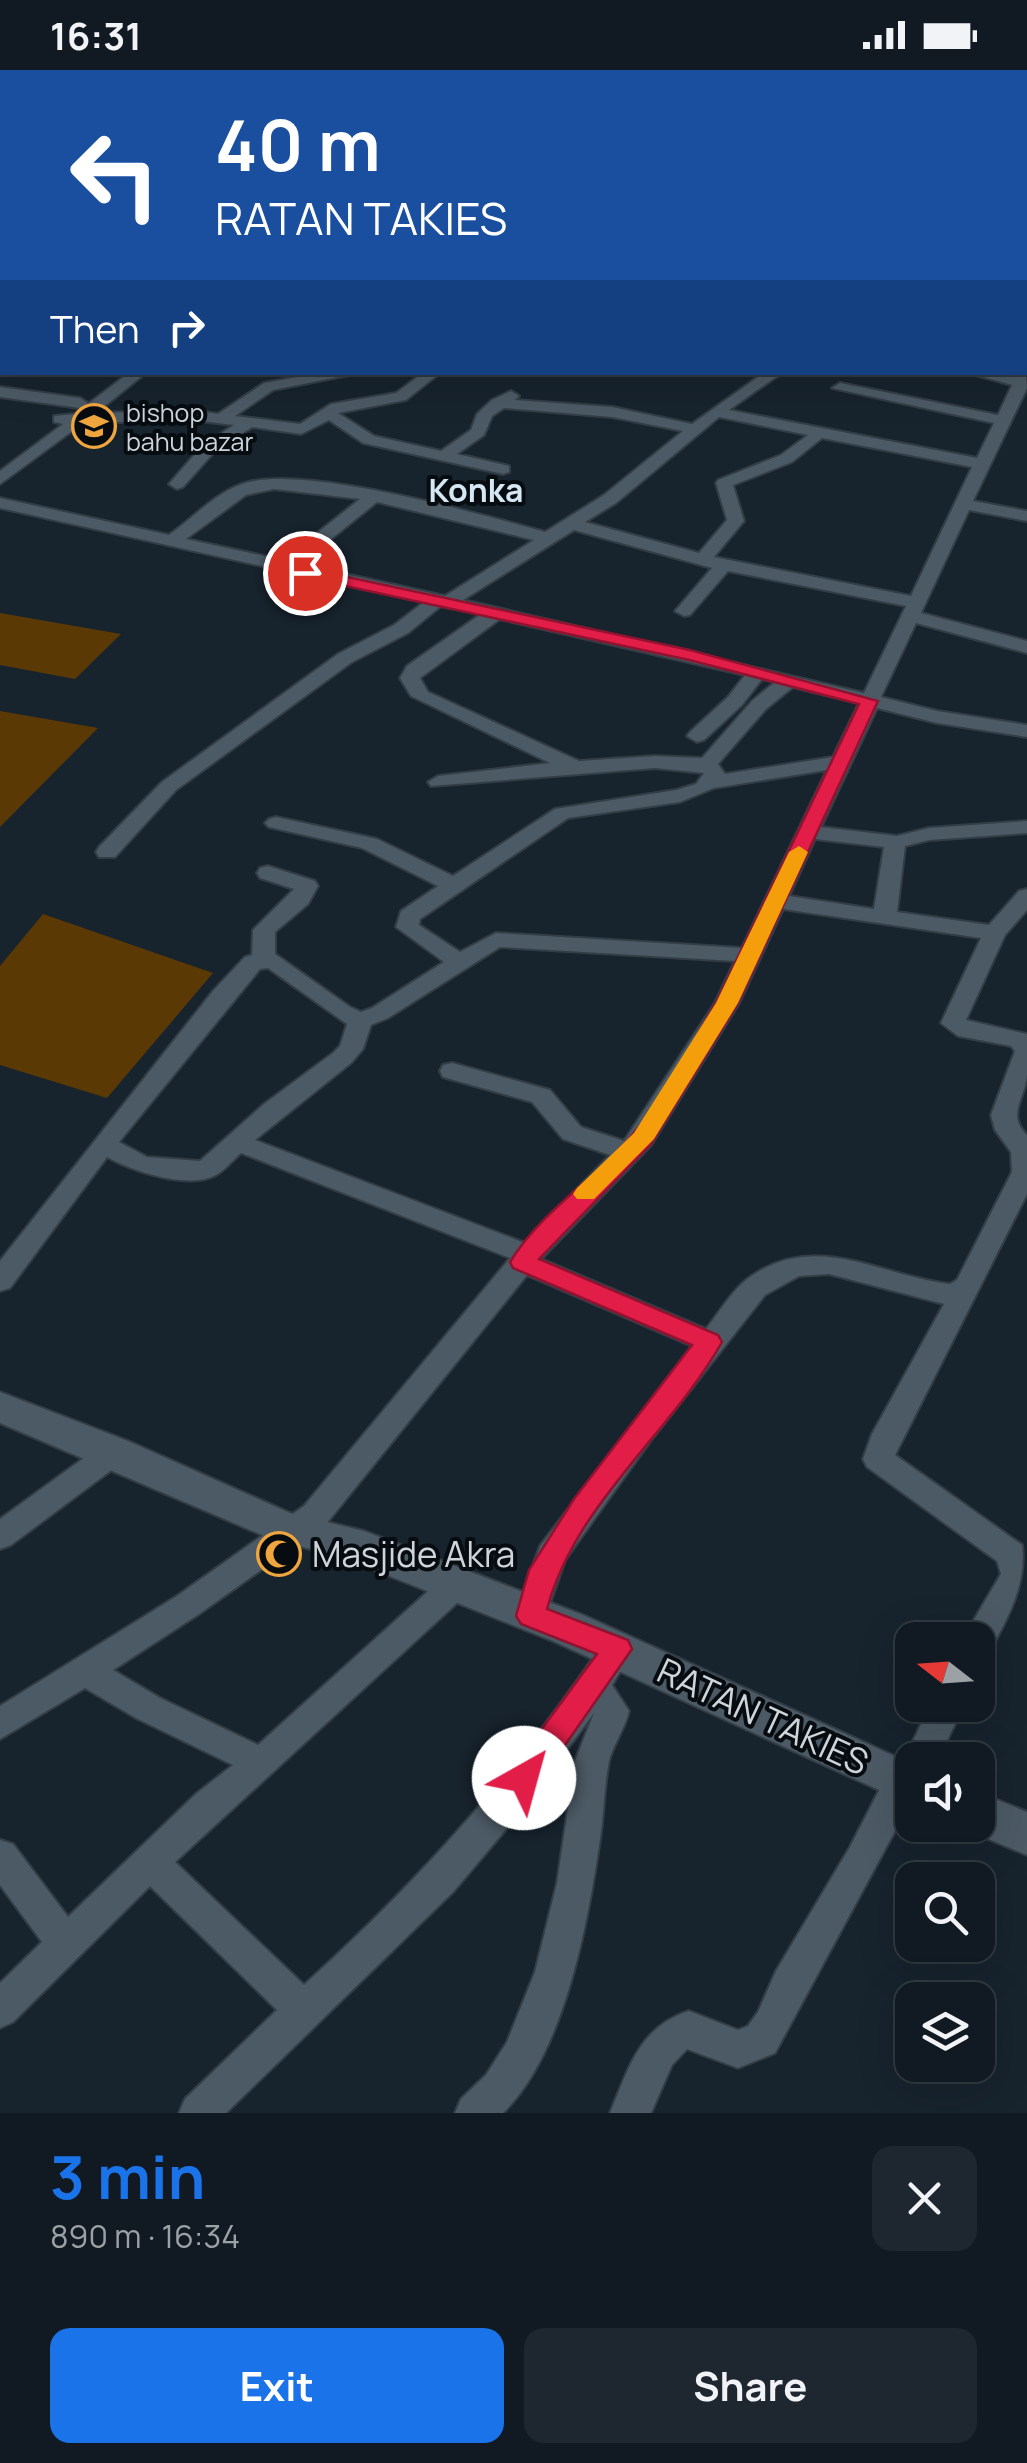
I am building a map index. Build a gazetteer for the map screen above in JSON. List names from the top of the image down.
{
  "streets": {
    "street": ["RATAN TAKIES"]
  },
  "districts": ["Konka"],
  "places": {
    "school or university": ["bishop bahu bazar"],
    "mosque": ["Masjide Akra"]
  },
  "north": "left",
  "page": {
    "status": "16:31",
    "turn": ["40 m", "RATAN TAKIES"],
    "then": "Then",
    "heading": ["3 min", "890 m · 16:34"],
    "buttons": ["Exit", "Share"]
  }
}
